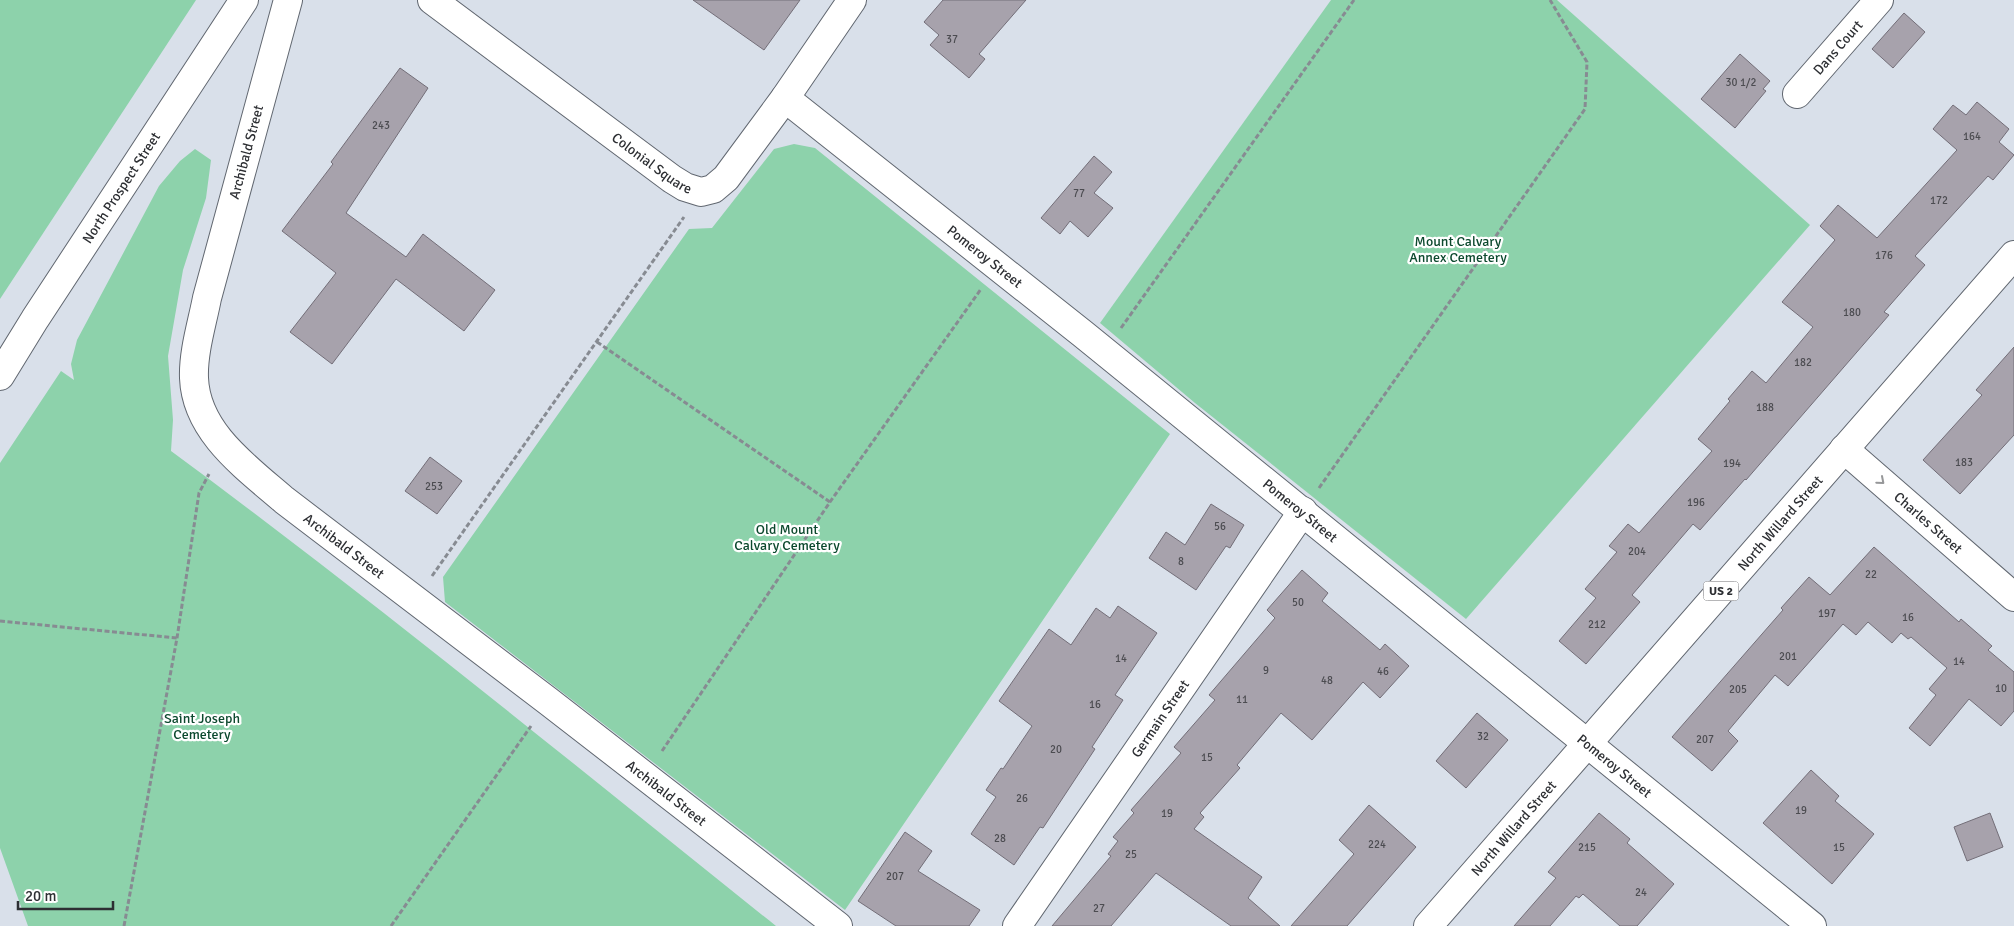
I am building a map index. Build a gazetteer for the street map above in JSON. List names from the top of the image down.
{
  "streets": {
    "street": [
      "Dans Court",
      "Archibald Street",
      "Colonial Square",
      "North Prospect Street",
      "Pomeroy Street",
      "North Willard Street",
      "Charles Street",
      "US 2",
      "Germain Street"
    ]
  },
  "crossings": [
    ["Colonial Square", "Pomeroy Street"],
    ["Pomeroy Street", "North Willard Street"],
    ["Pomeroy Street", "Germain Street"],
    ["North Willard Street", "Charles Street"]
  ],
  "one_way": ["Charles Street"],
  "parks": ["Mount Calvary Annex Cemetery", "Old Mount Calvary Cemetery", "Saint Joseph Cemetery"],
  "house_numbers": [
    "37",
    "30 1/2",
    "243",
    "164",
    "77",
    "172",
    "176",
    "180",
    "182",
    "188",
    "183",
    "194",
    "253",
    "196",
    "56",
    "204",
    "8",
    "22",
    "50",
    "197",
    "16",
    "212",
    "201",
    "14",
    "14",
    "9",
    "46",
    "48",
    "10",
    "205",
    "11",
    "16",
    "32",
    "207",
    "20",
    "15",
    "26",
    "19",
    "19",
    "28",
    "224",
    "215",
    "15",
    "25",
    "207",
    "24",
    "27"
  ],
  "scale_bar": "20 m"
}
